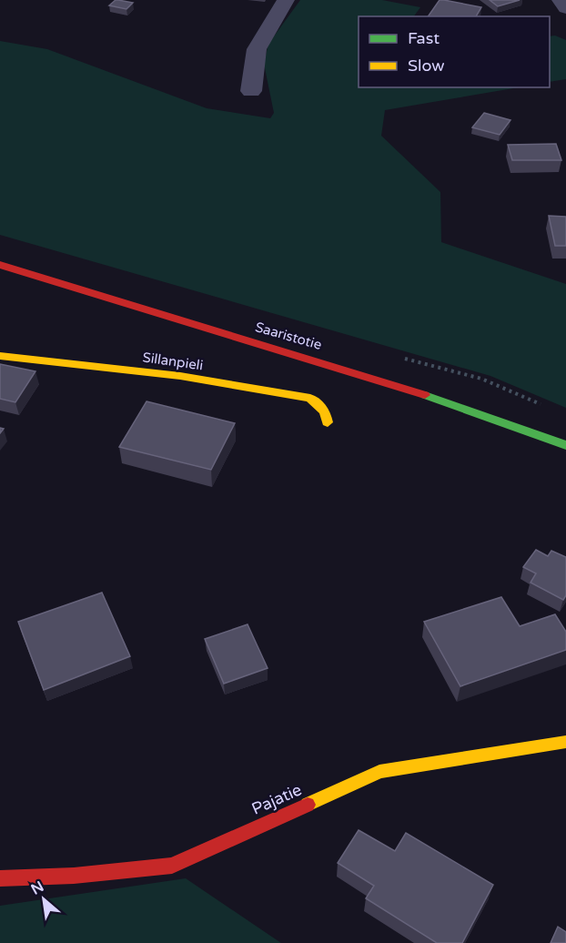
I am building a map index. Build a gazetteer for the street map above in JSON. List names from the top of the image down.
{
  "streets": {
    "street": ["Saaristotie", "Sillanpieli", "Pajatie"]
  },
  "legend": ["Fast", "Slow"],
  "north": "top left"
}
